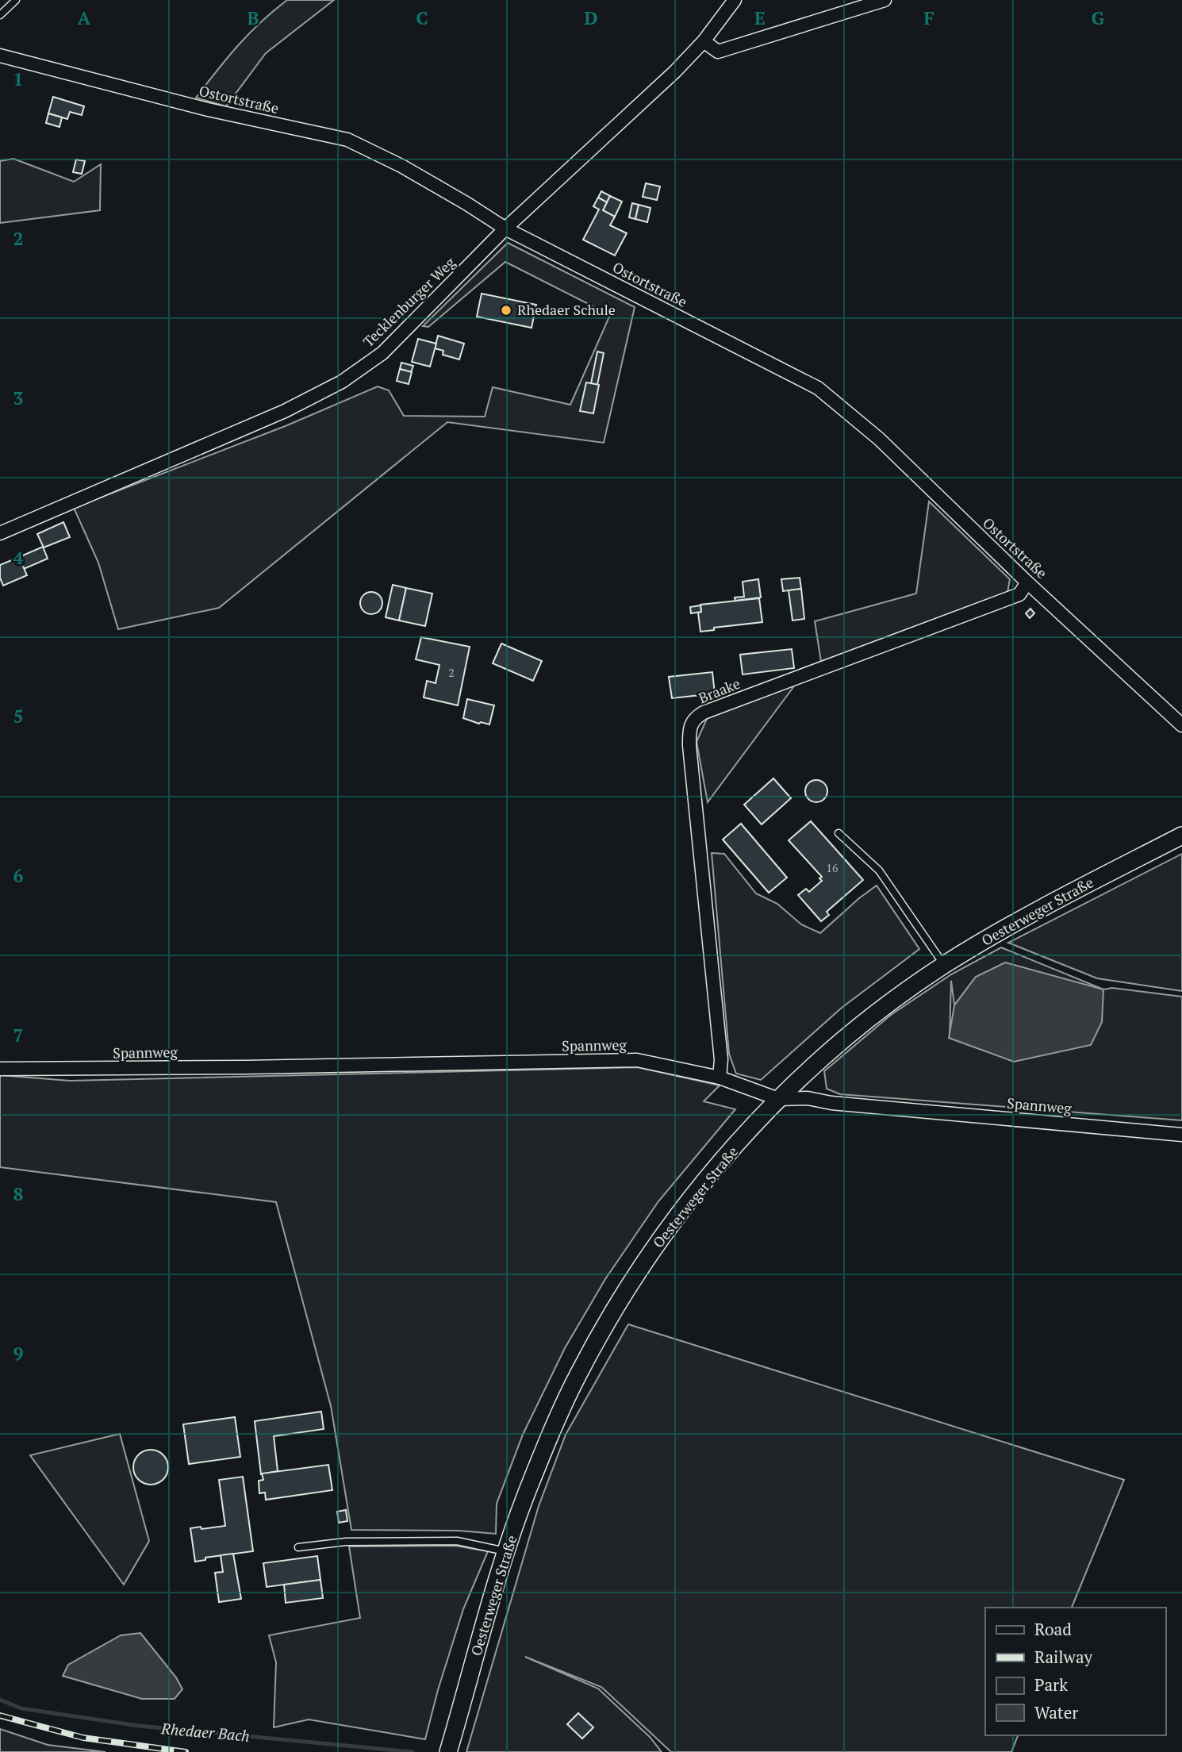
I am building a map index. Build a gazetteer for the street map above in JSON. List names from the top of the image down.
{
  "streets": {
    "street": [
      "Ostortstraße",
      "Tecklenburger Weg",
      "Braake",
      "Oesterweger Straße",
      "Spannweg"
    ]
  },
  "crossings": [
    ["Ostortstraße", "Tecklenburger Weg"],
    ["Ostortstraße", "Braake"],
    ["Braake", "Spannweg"],
    ["Oesterweger Straße", "Spannweg"]
  ],
  "water": ["Rhedaer Bach"],
  "places": ["Rhedaer Schule"],
  "house_numbers": ["2", "16"],
  "legend": [
    "Road",
    "Railway",
    "Park",
    "Water"
  ],
  "grid": {
    "columns": [
      "A",
      "B",
      "C",
      "D",
      "E",
      "F",
      "G"
    ],
    "rows": [
      "1",
      "2",
      "3",
      "4",
      "5",
      "6",
      "7",
      "8",
      "9"
    ]
  }
}
